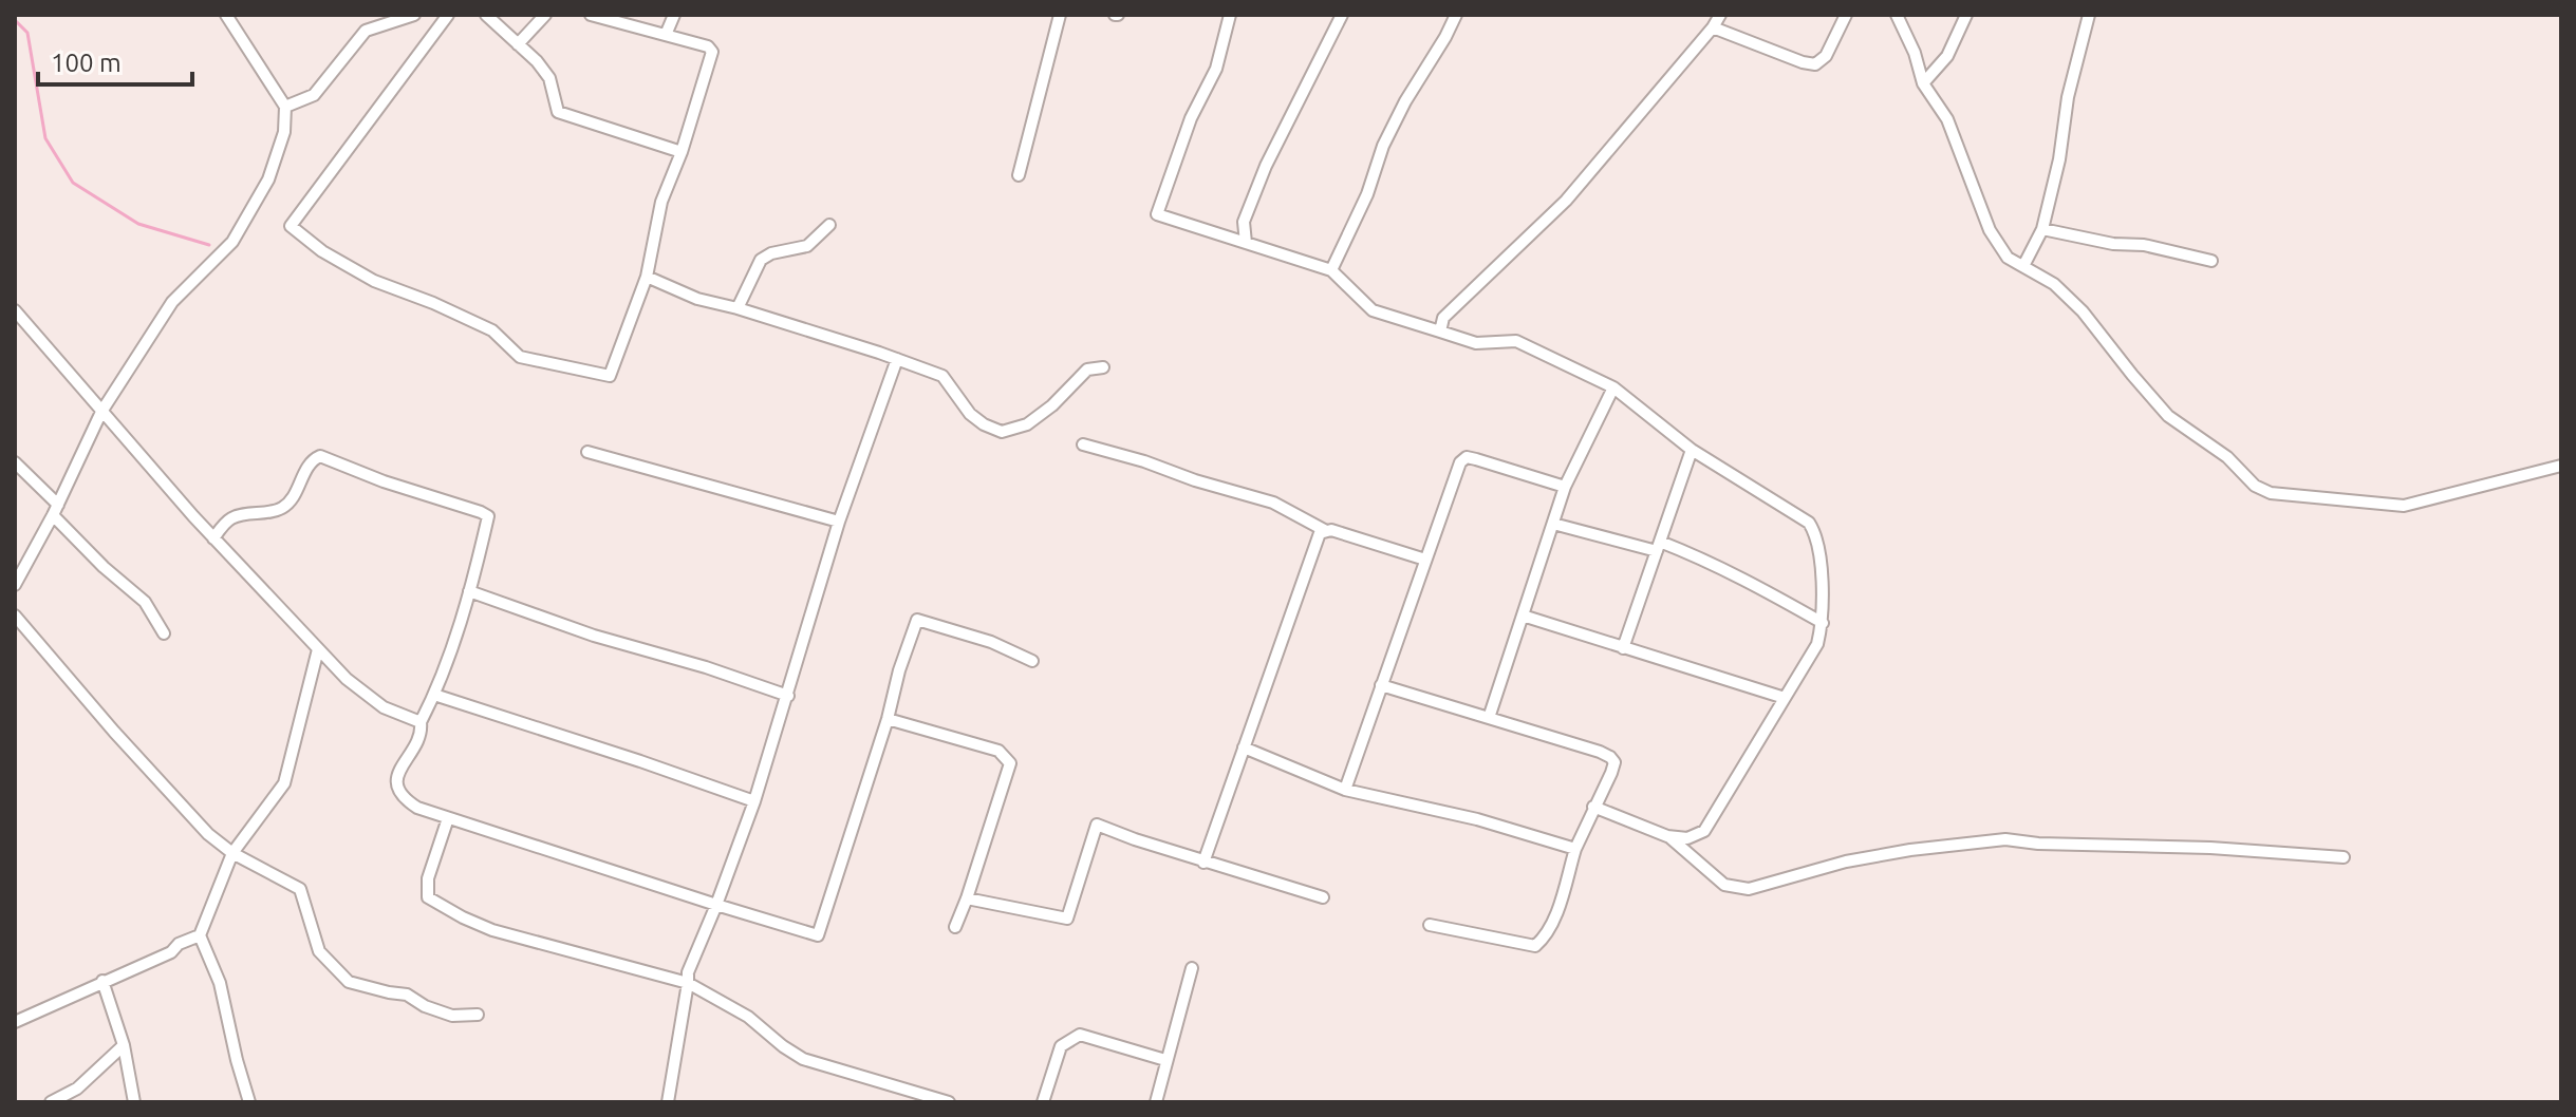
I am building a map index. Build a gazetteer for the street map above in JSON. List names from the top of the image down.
{
  "scale_bar": "100 m"
}
